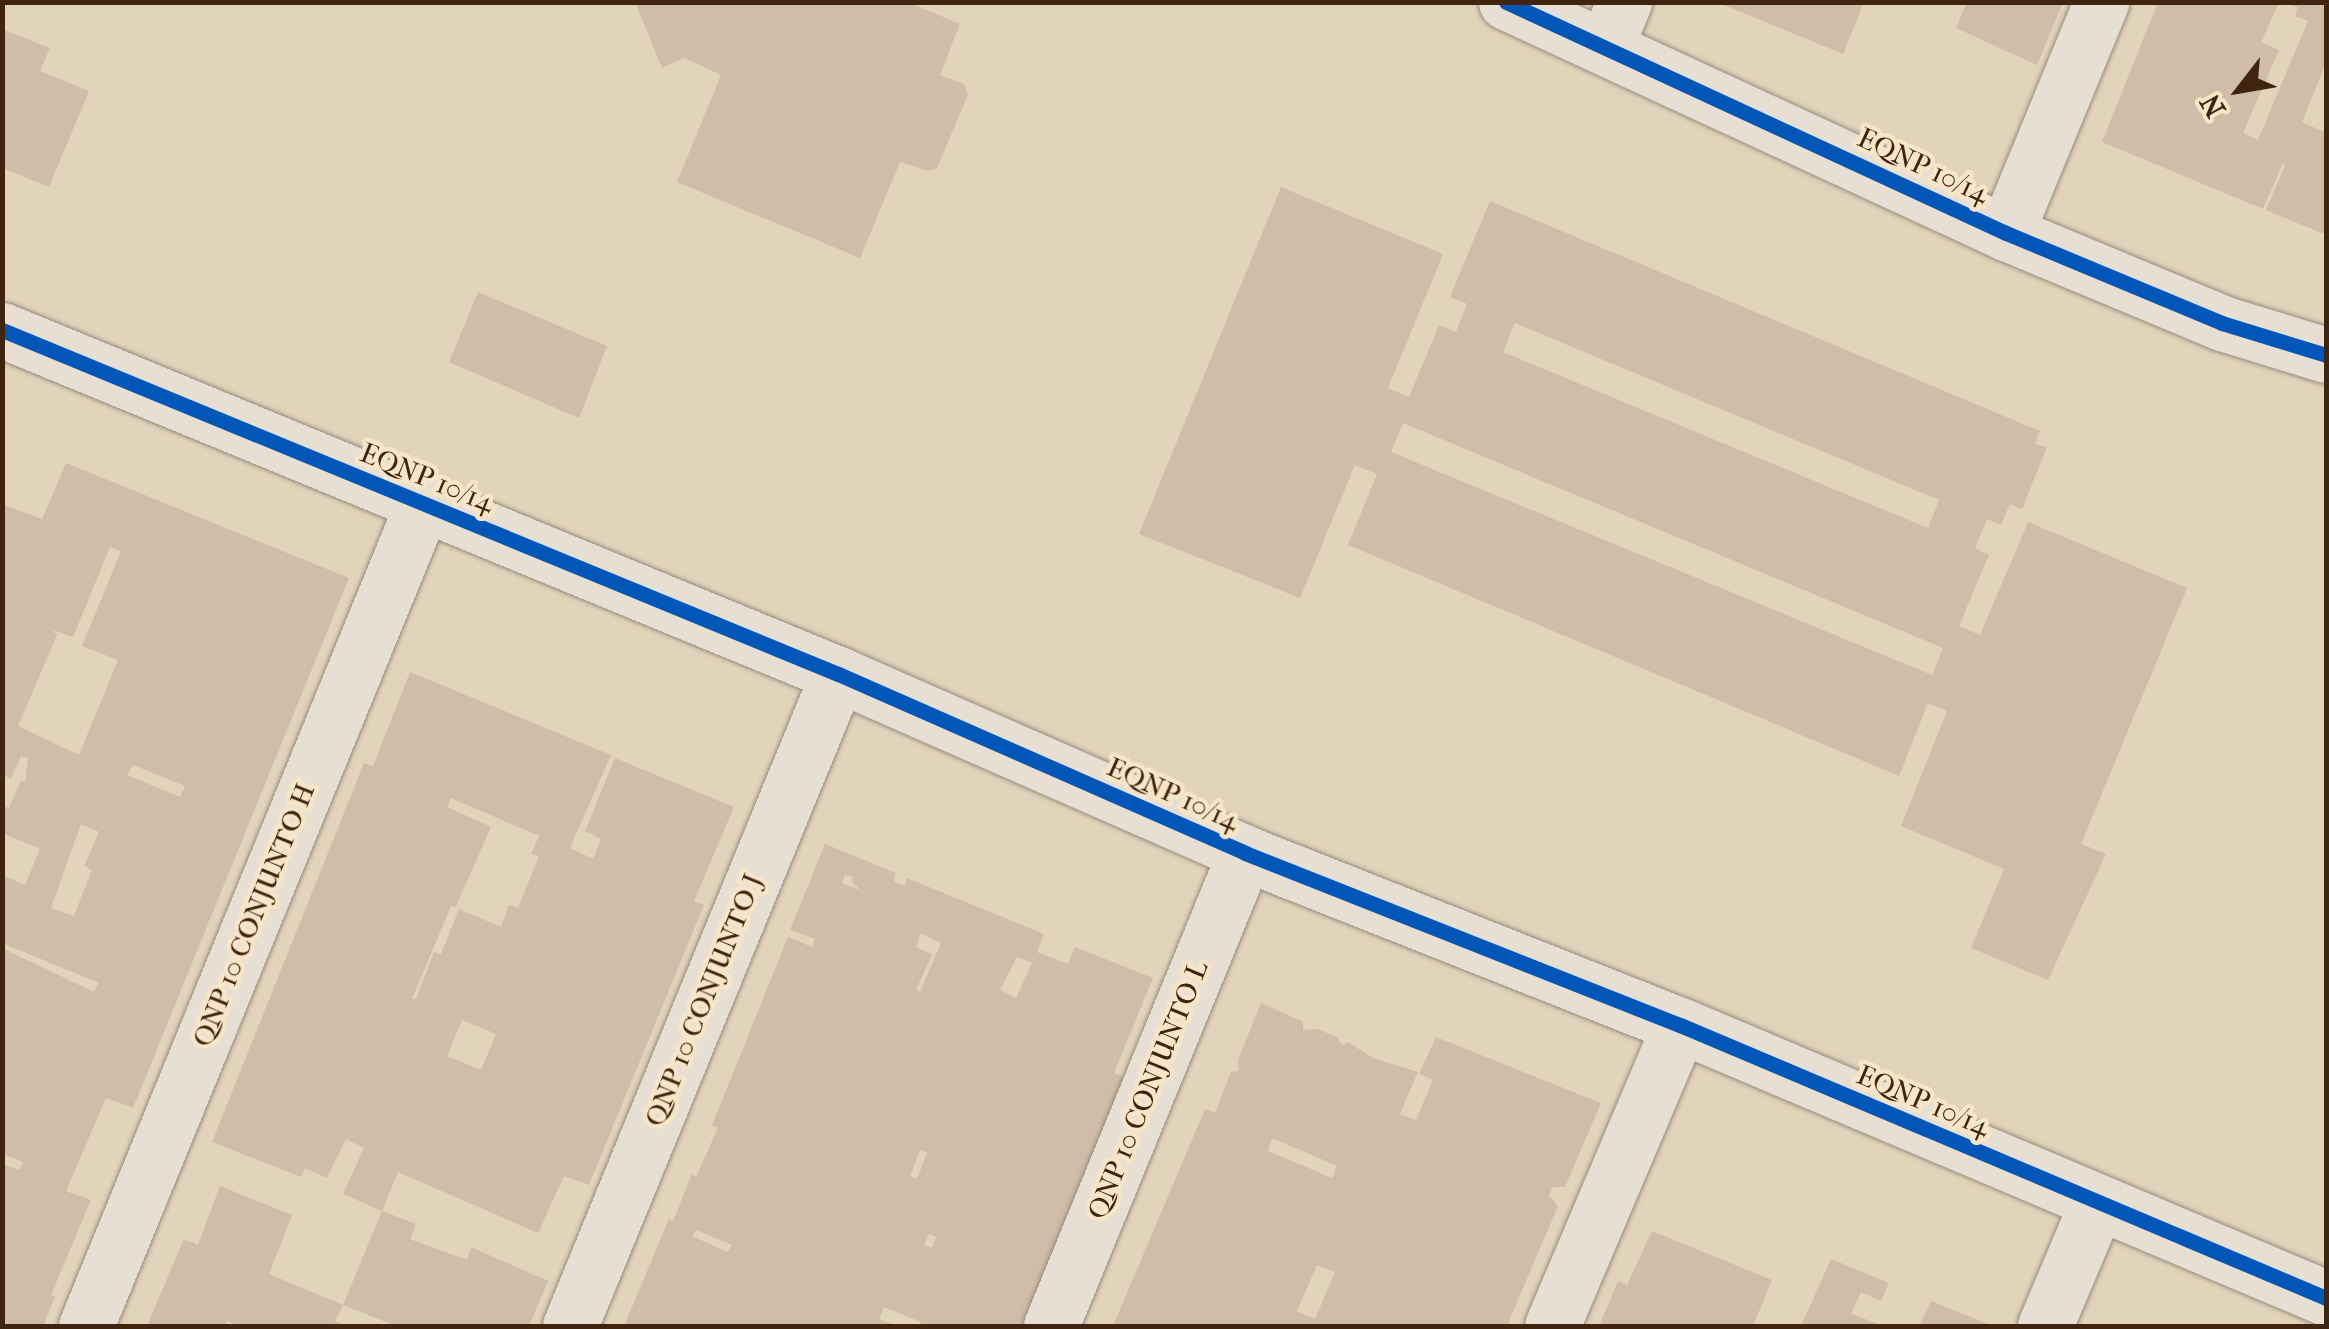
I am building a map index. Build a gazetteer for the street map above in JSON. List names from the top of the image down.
{
  "streets": {
    "street": [
      "EQNP 10/14",
      "QNP 10 CONJUNTO H",
      "QNP 10 CONJUNTO J",
      "QNP 10 CONJUNTO L"
    ]
  },
  "crossings": [
    ["EQNP 10/14", "QNP 10 CONJUNTO H"],
    ["EQNP 10/14", "QNP 10 CONJUNTO J"],
    ["EQNP 10/14", "QNP 10 CONJUNTO L"]
  ],
  "north": "bottom left"
}
